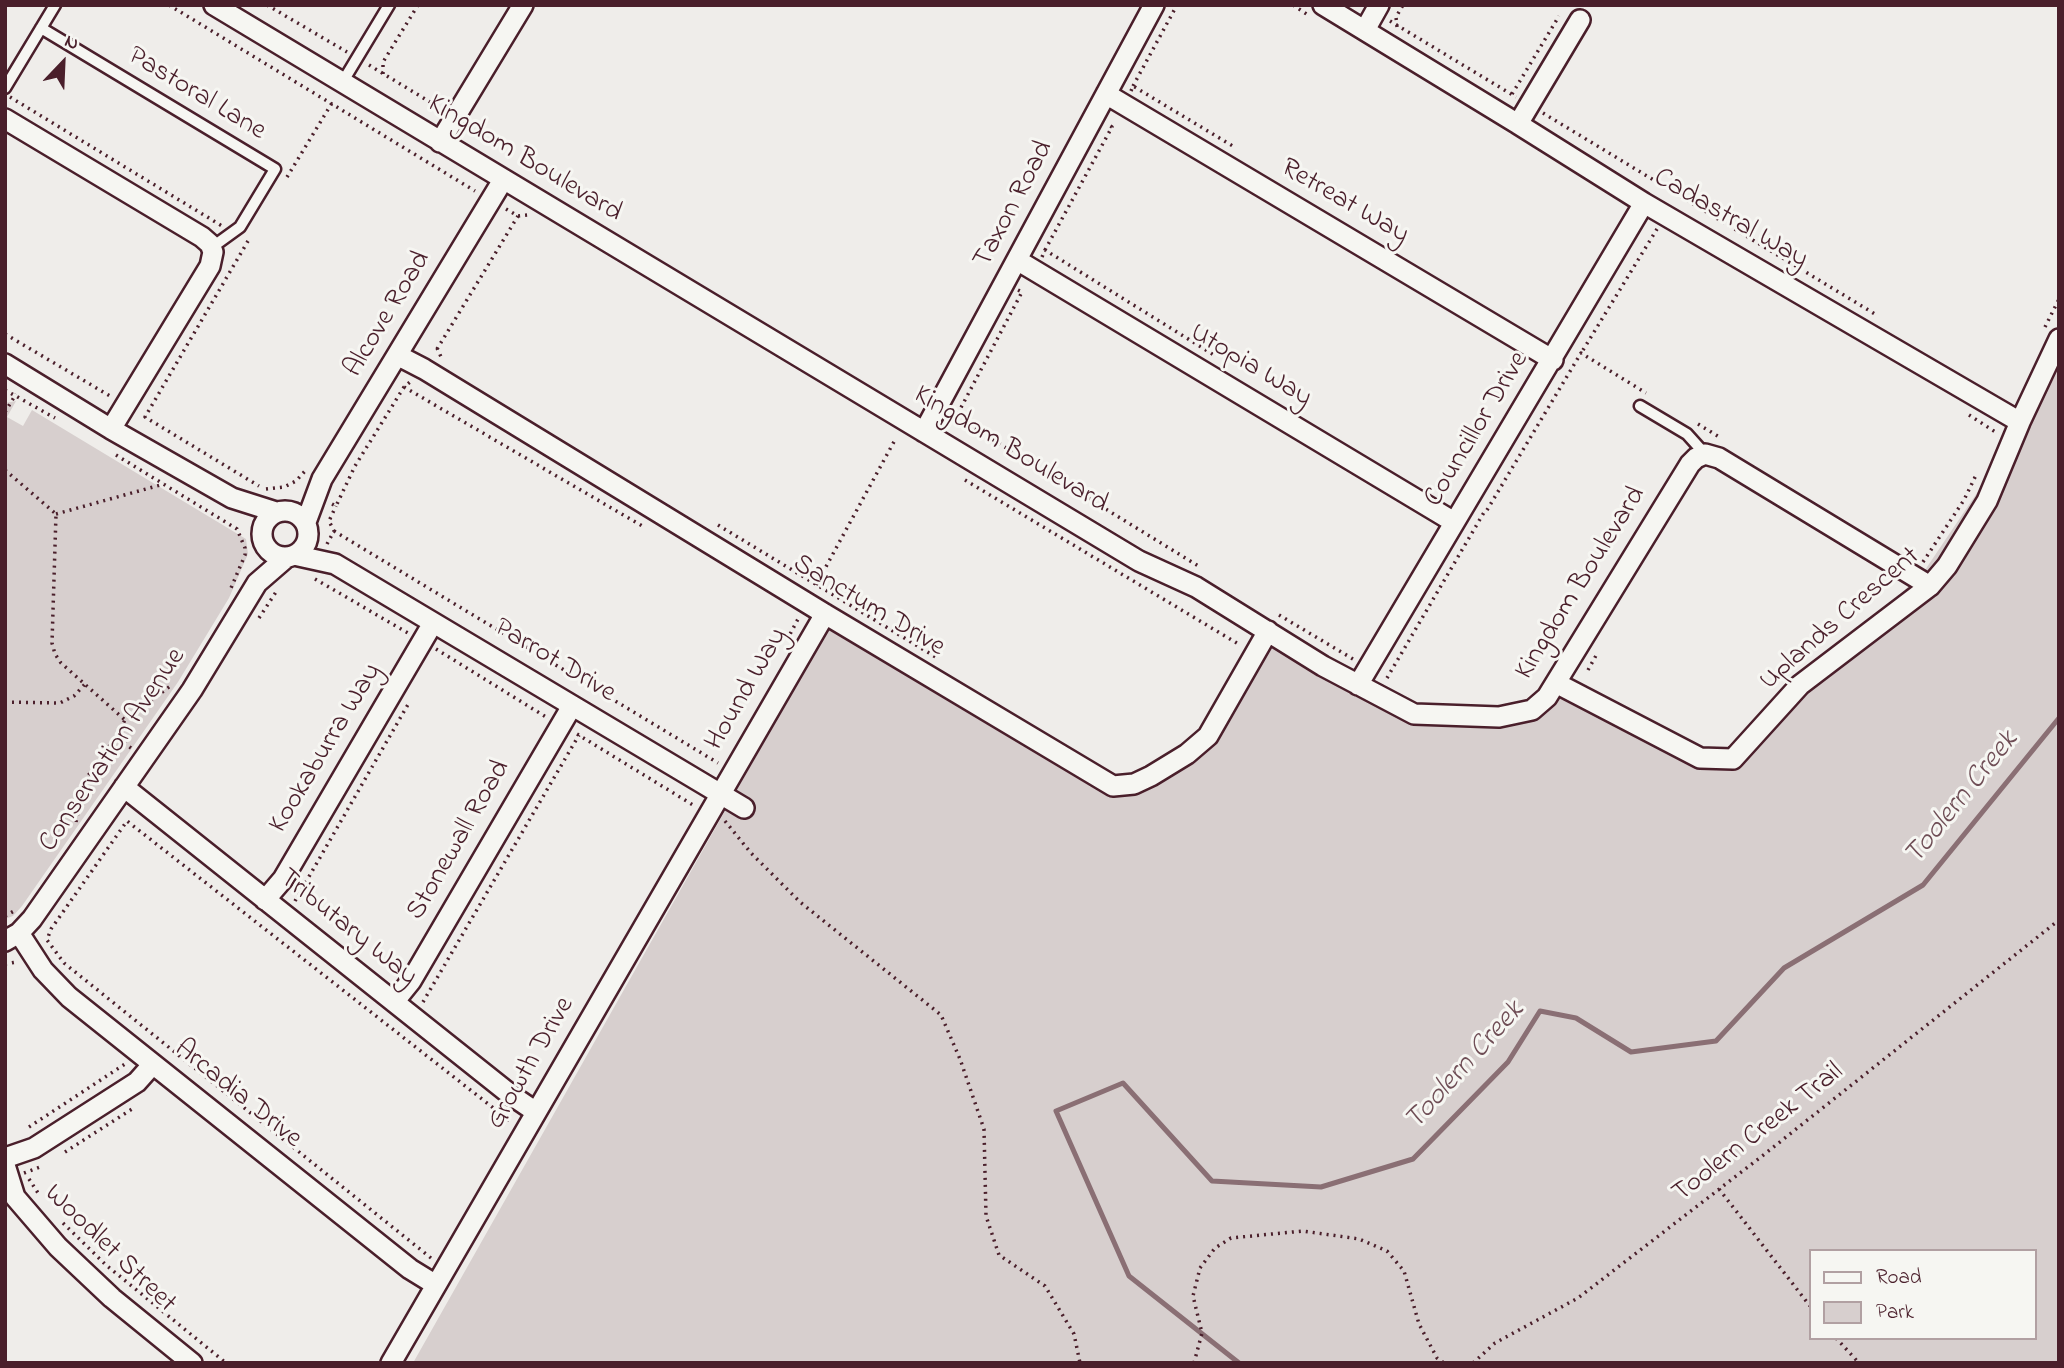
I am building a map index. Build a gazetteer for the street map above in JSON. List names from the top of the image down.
{
  "streets": {
    "street": [
      "Kingdom Boulevard",
      "Retreat Way",
      "Taxon Road",
      "Cadastral Way",
      "Alcove Road",
      "Utopia Way",
      "Councillor Drive",
      "Sanctum Drive",
      "Uplands Crescent",
      "Parrot Drive",
      "Hound Way",
      "Kookaburra Way",
      "Conservation Avenue",
      "Stonewall Road",
      "Tributary Way",
      "Growth Drive",
      "Arcadia Drive",
      "Woodlet Street"
    ],
    "lane": ["Pastoral Lane"],
    "path": ["Toolern Creek Trail"]
  },
  "crossings": [
    ["Kingdom Boulevard", "Taxon Road"],
    ["Kingdom Boulevard", "Alcove Road"],
    ["Kingdom Boulevard", "Councillor Drive"],
    ["Kingdom Boulevard", "Sanctum Drive"],
    ["Kingdom Boulevard", "Uplands Crescent"],
    ["Retreat Way", "Taxon Road"],
    ["Retreat Way", "Councillor Drive"],
    ["Taxon Road", "Utopia Way"],
    ["Cadastral Way", "Councillor Drive"],
    ["Cadastral Way", "Uplands Crescent"],
    ["Alcove Road", "Sanctum Drive"],
    ["Alcove Road", "Parrot Drive"],
    ["Alcove Road", "Conservation Avenue"],
    ["Utopia Way", "Councillor Drive"],
    ["Sanctum Drive", "Hound Way"],
    ["Parrot Drive", "Hound Way"],
    ["Parrot Drive", "Kookaburra Way"],
    ["Parrot Drive", "Conservation Avenue"],
    ["Parrot Drive", "Stonewall Road"],
    ["Parrot Drive", "Growth Drive"],
    ["Hound Way", "Growth Drive"],
    ["Kookaburra Way", "Tributary Way"],
    ["Conservation Avenue", "Tributary Way"],
    ["Conservation Avenue", "Arcadia Drive"],
    ["Stonewall Road", "Tributary Way"],
    ["Tributary Way", "Growth Drive"],
    ["Growth Drive", "Arcadia Drive"]
  ],
  "water": ["Toolern Creek"],
  "legend": ["Road", "Park"],
  "north": "top right"
}
